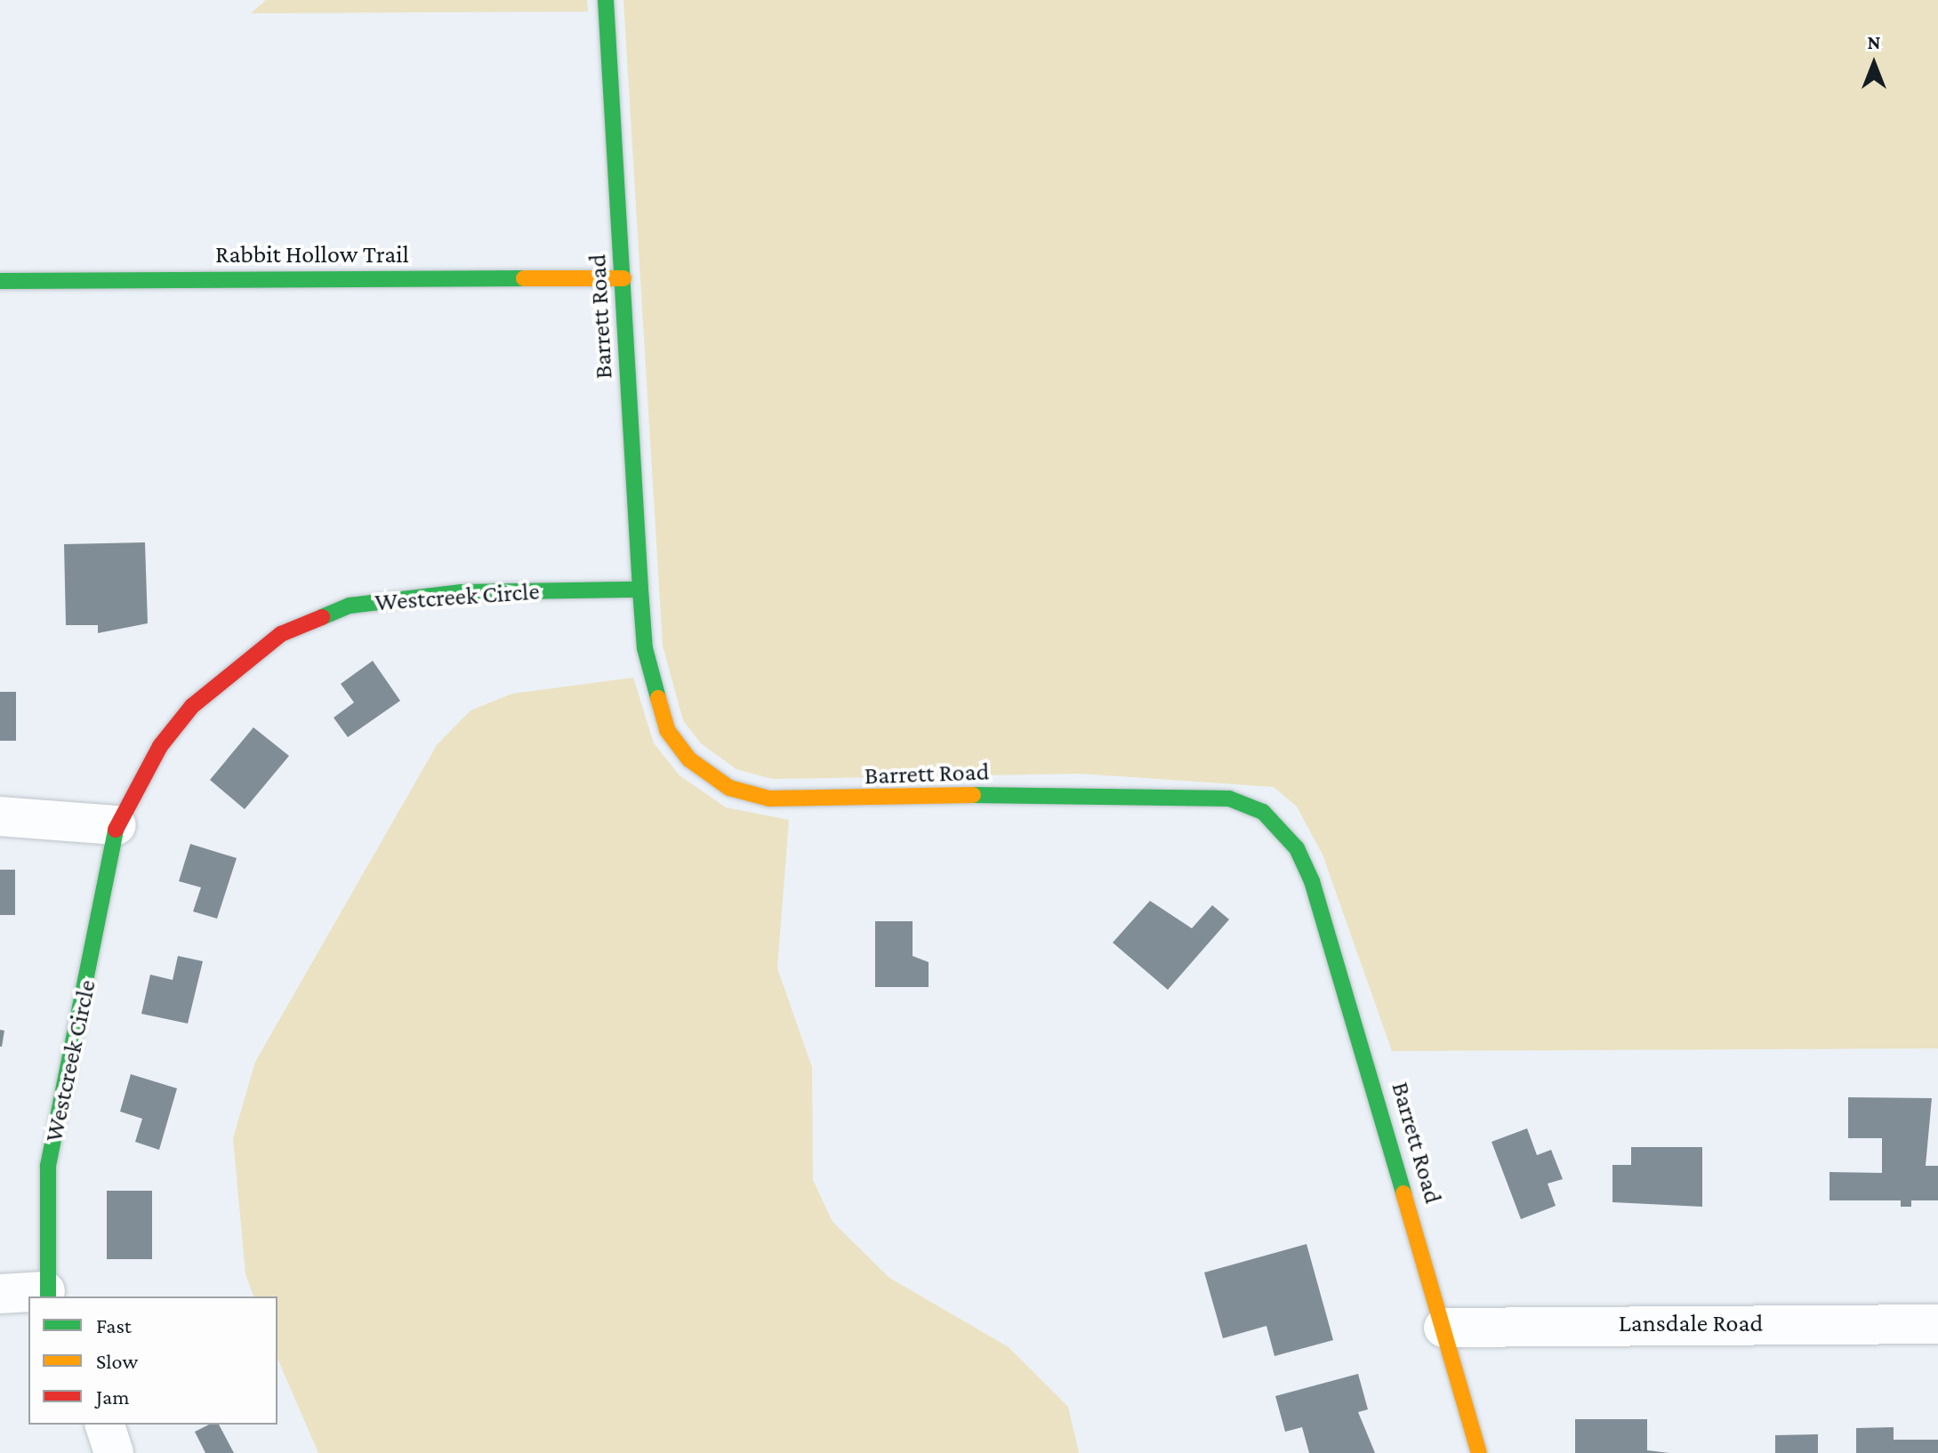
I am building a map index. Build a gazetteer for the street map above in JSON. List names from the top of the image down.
{
  "streets": {
    "street": [
      "Rabbit Hollow Trail",
      "Barrett Road",
      "Westcreek Circle",
      "Lansdale Road"
    ]
  },
  "crossings": [
    ["Rabbit Hollow Trail", "Barrett Road"],
    ["Barrett Road", "Westcreek Circle"],
    ["Barrett Road", "Lansdale Road"]
  ],
  "legend": ["Fast", "Slow", "Jam"],
  "north": "top"
}
